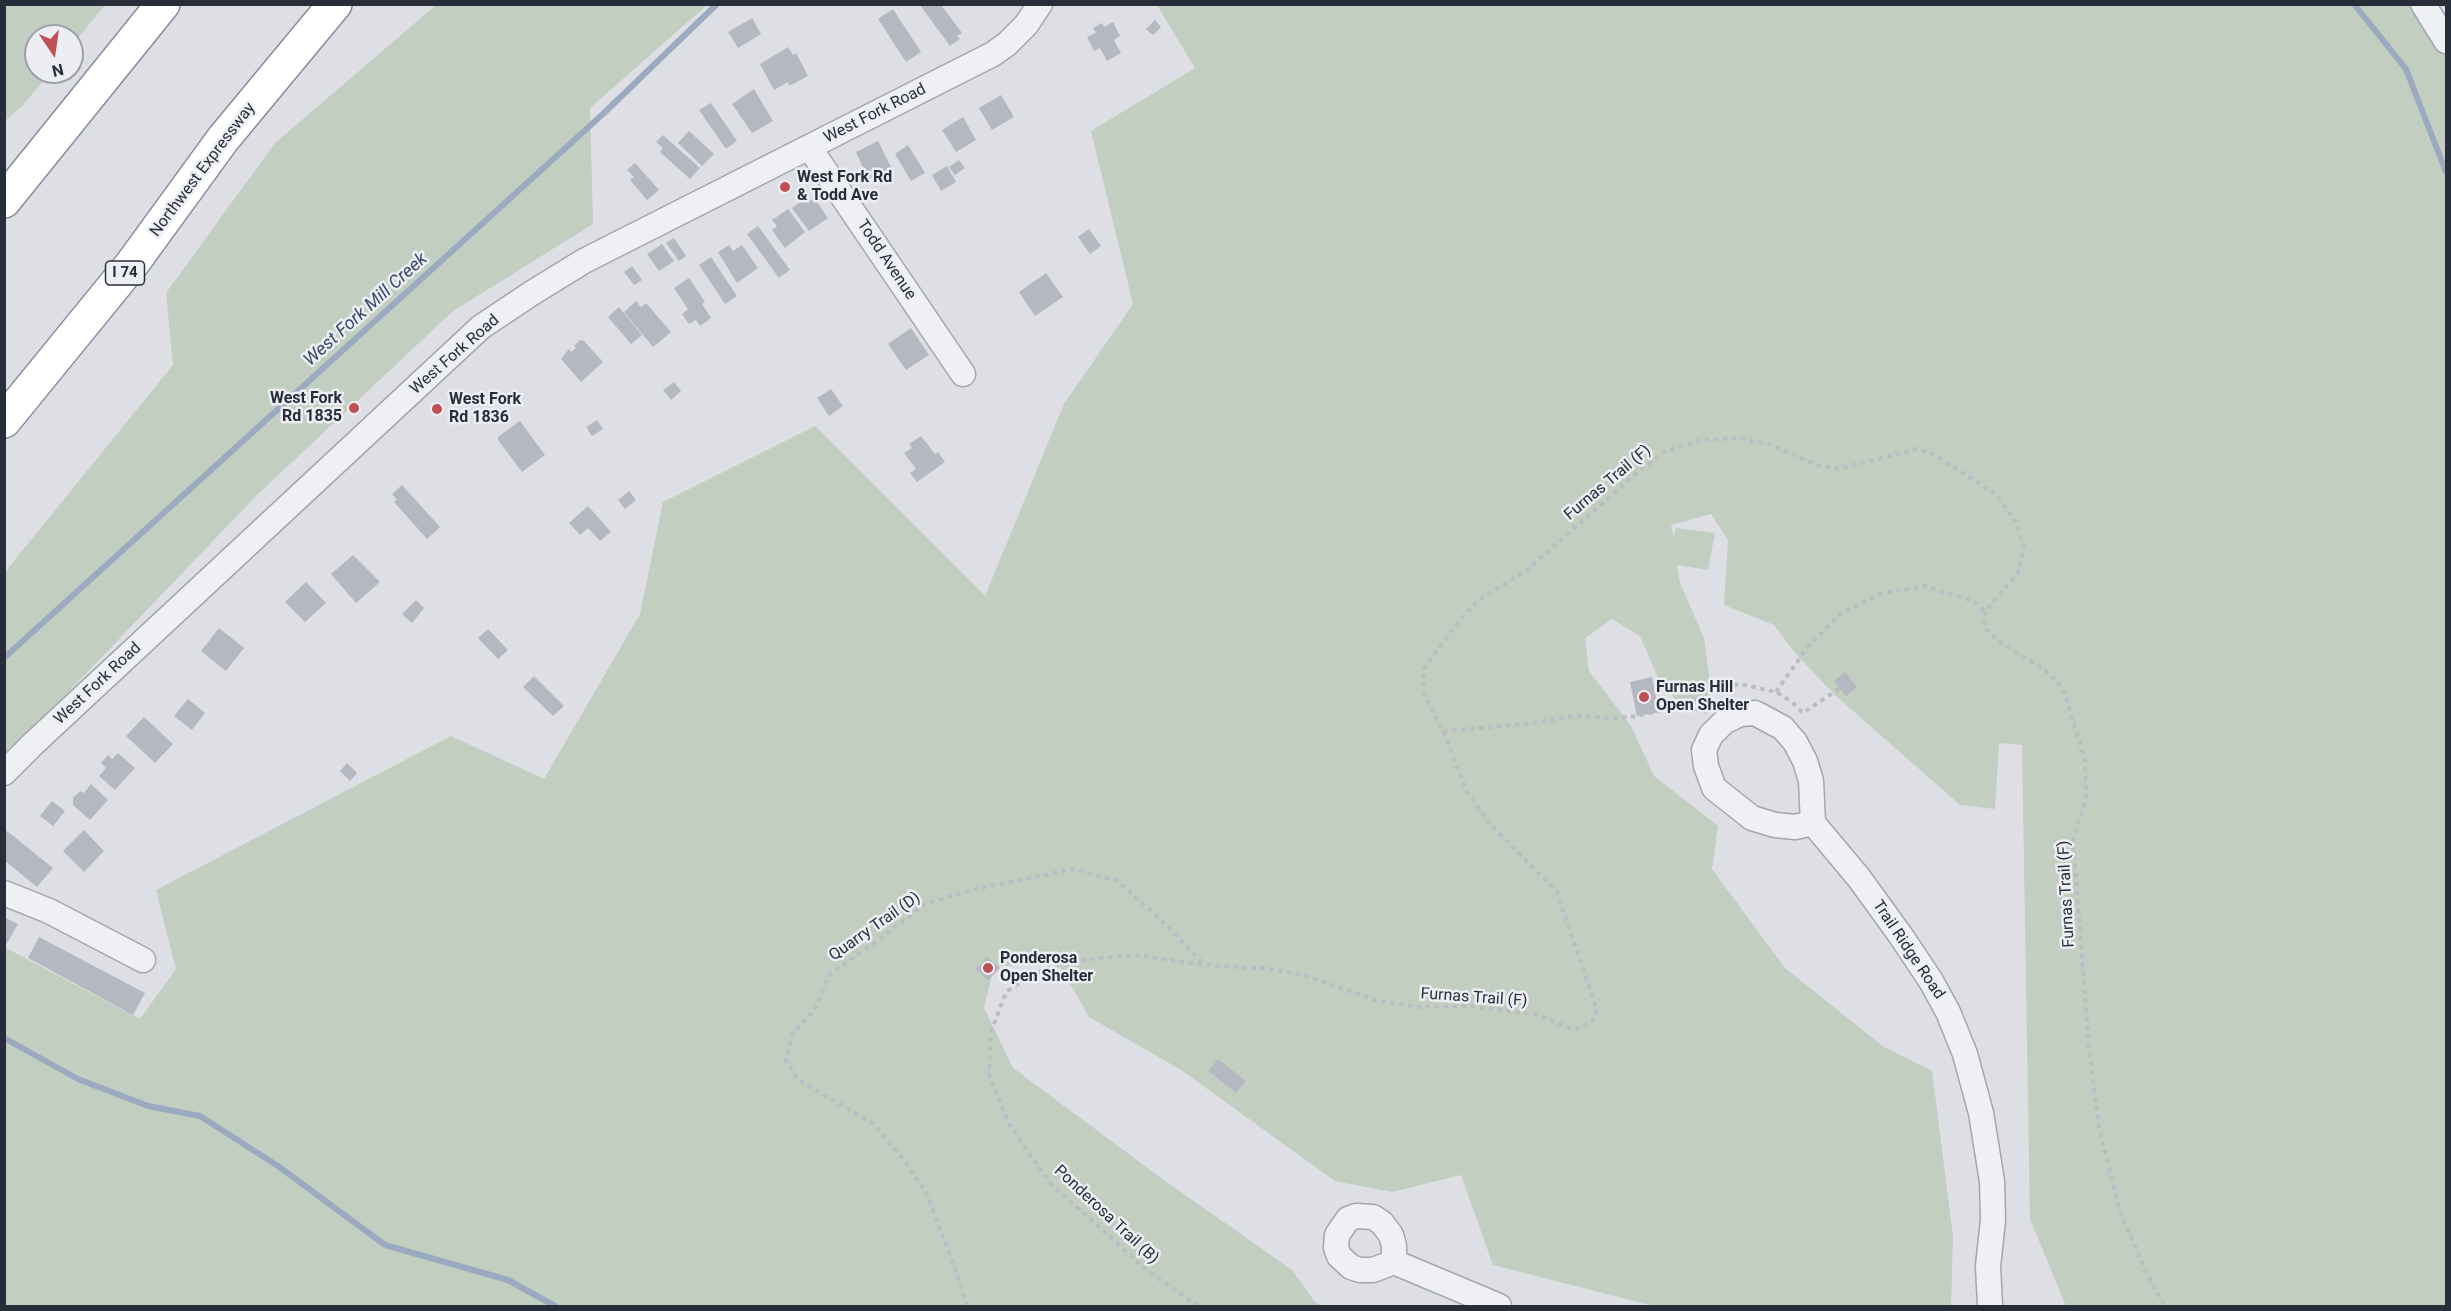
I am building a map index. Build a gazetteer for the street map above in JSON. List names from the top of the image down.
{
  "streets": {
    "highway": ["Northwest Expressway", "I 74"],
    "street": ["West Fork Road", "Todd Avenue", "Trail Ridge Road"],
    "path": ["Furnas Trail (F)", "Quarry Trail (D)", "Ponderosa Trail (B)"]
  },
  "crossings": [
    ["West Fork Road", "Todd Avenue"],
    ["Furnas Trail (F)", "Quarry Trail (D)"],
    ["Furnas Trail (F)", "Ponderosa Trail (B)"]
  ],
  "water": ["West Fork Mill Creek"],
  "places": [
    "West Fork Rd & Todd Ave",
    "West Fork Rd 1835",
    "West Fork Rd 1836",
    "Furnas Hill Open Shelter",
    "Ponderosa Open Shelter"
  ],
  "north": "bottom"
}
